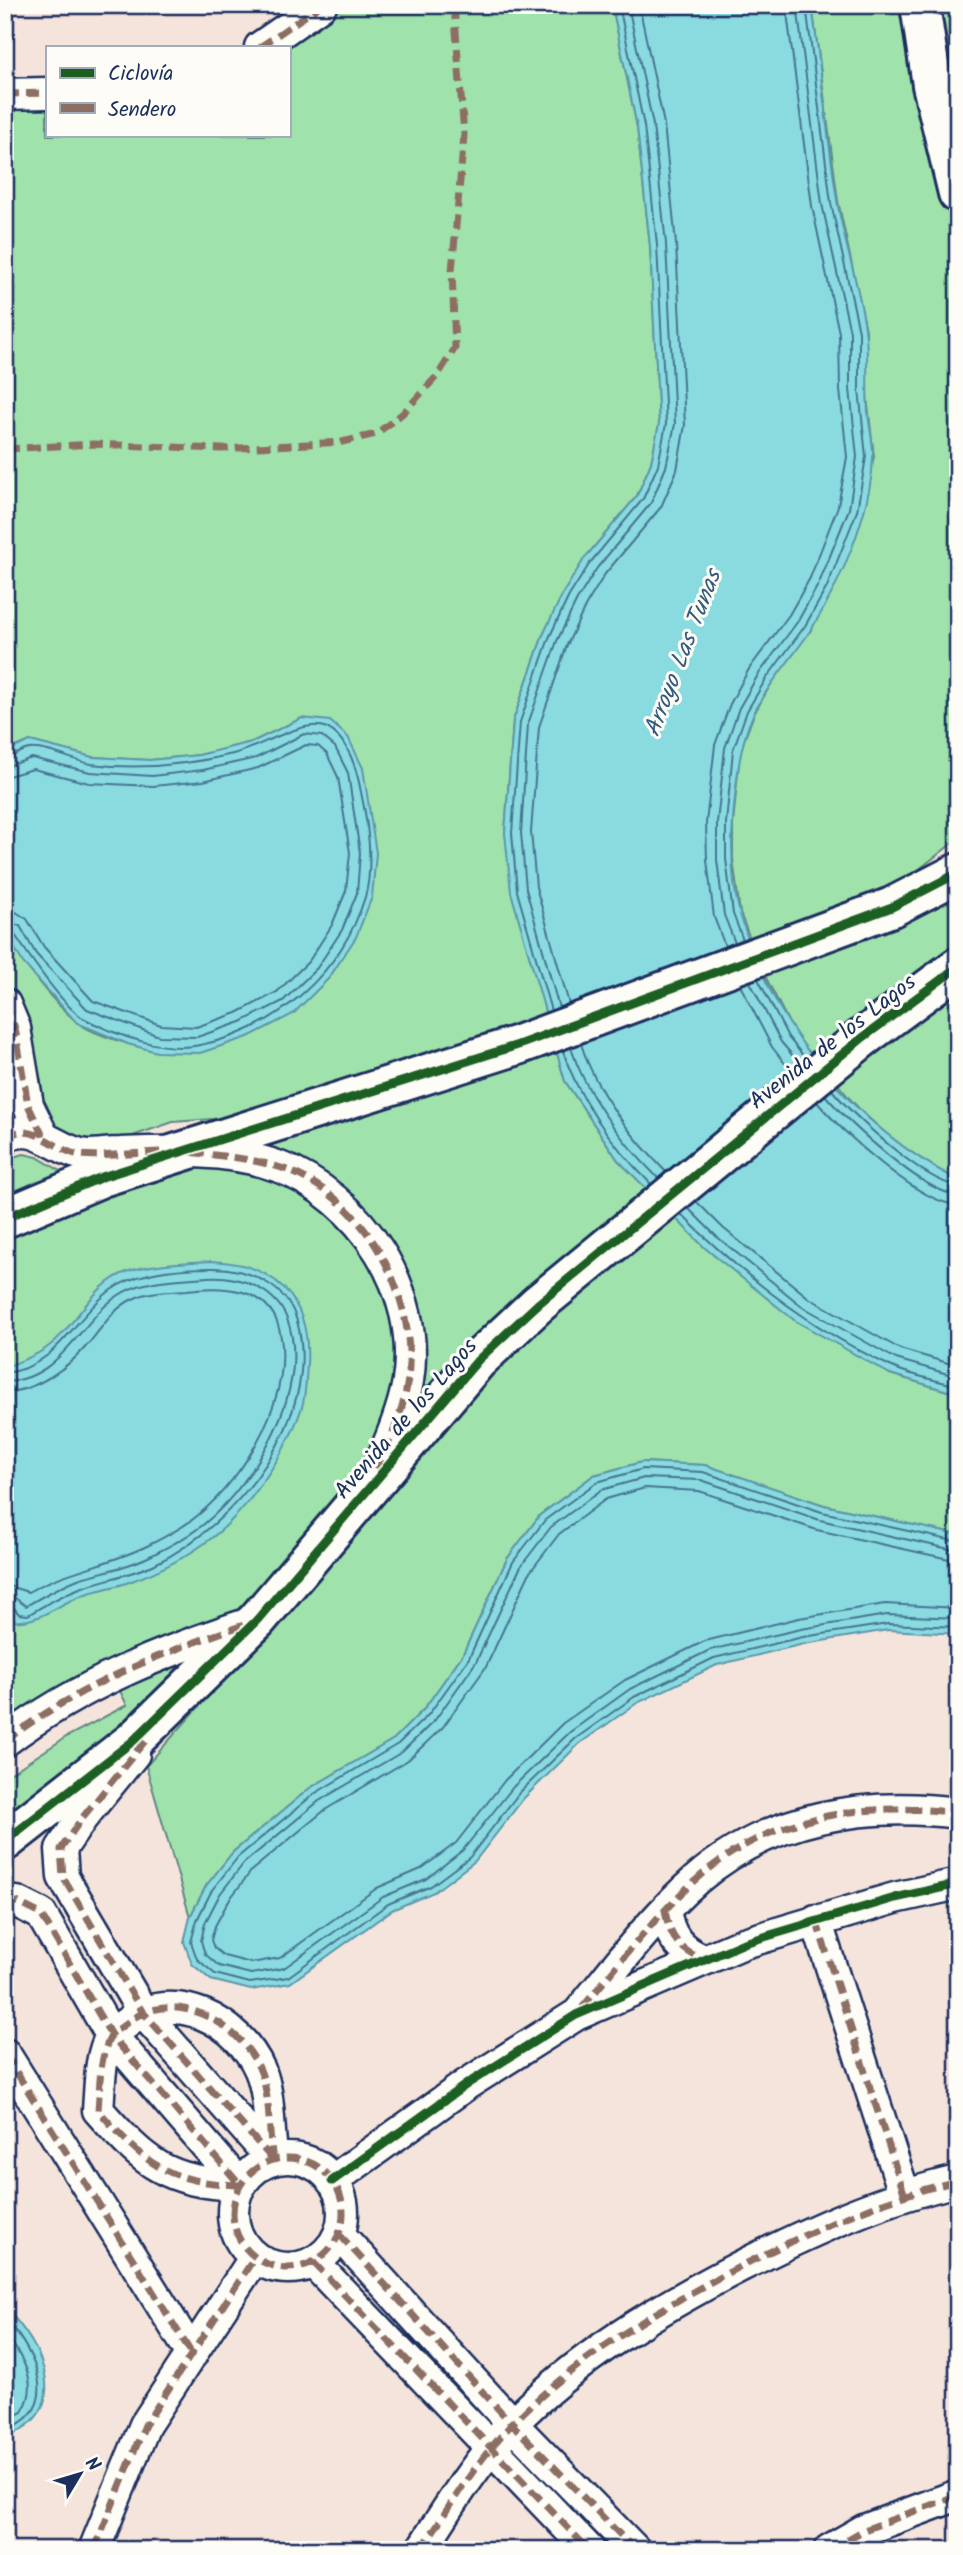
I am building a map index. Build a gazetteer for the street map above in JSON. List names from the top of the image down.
{
  "streets": {
    "street": ["Avenida de los Lagos"]
  },
  "water": ["Arroyo Las Tunas"],
  "legend": ["Ciclovía", "Sendero"],
  "north": "top right"
}
